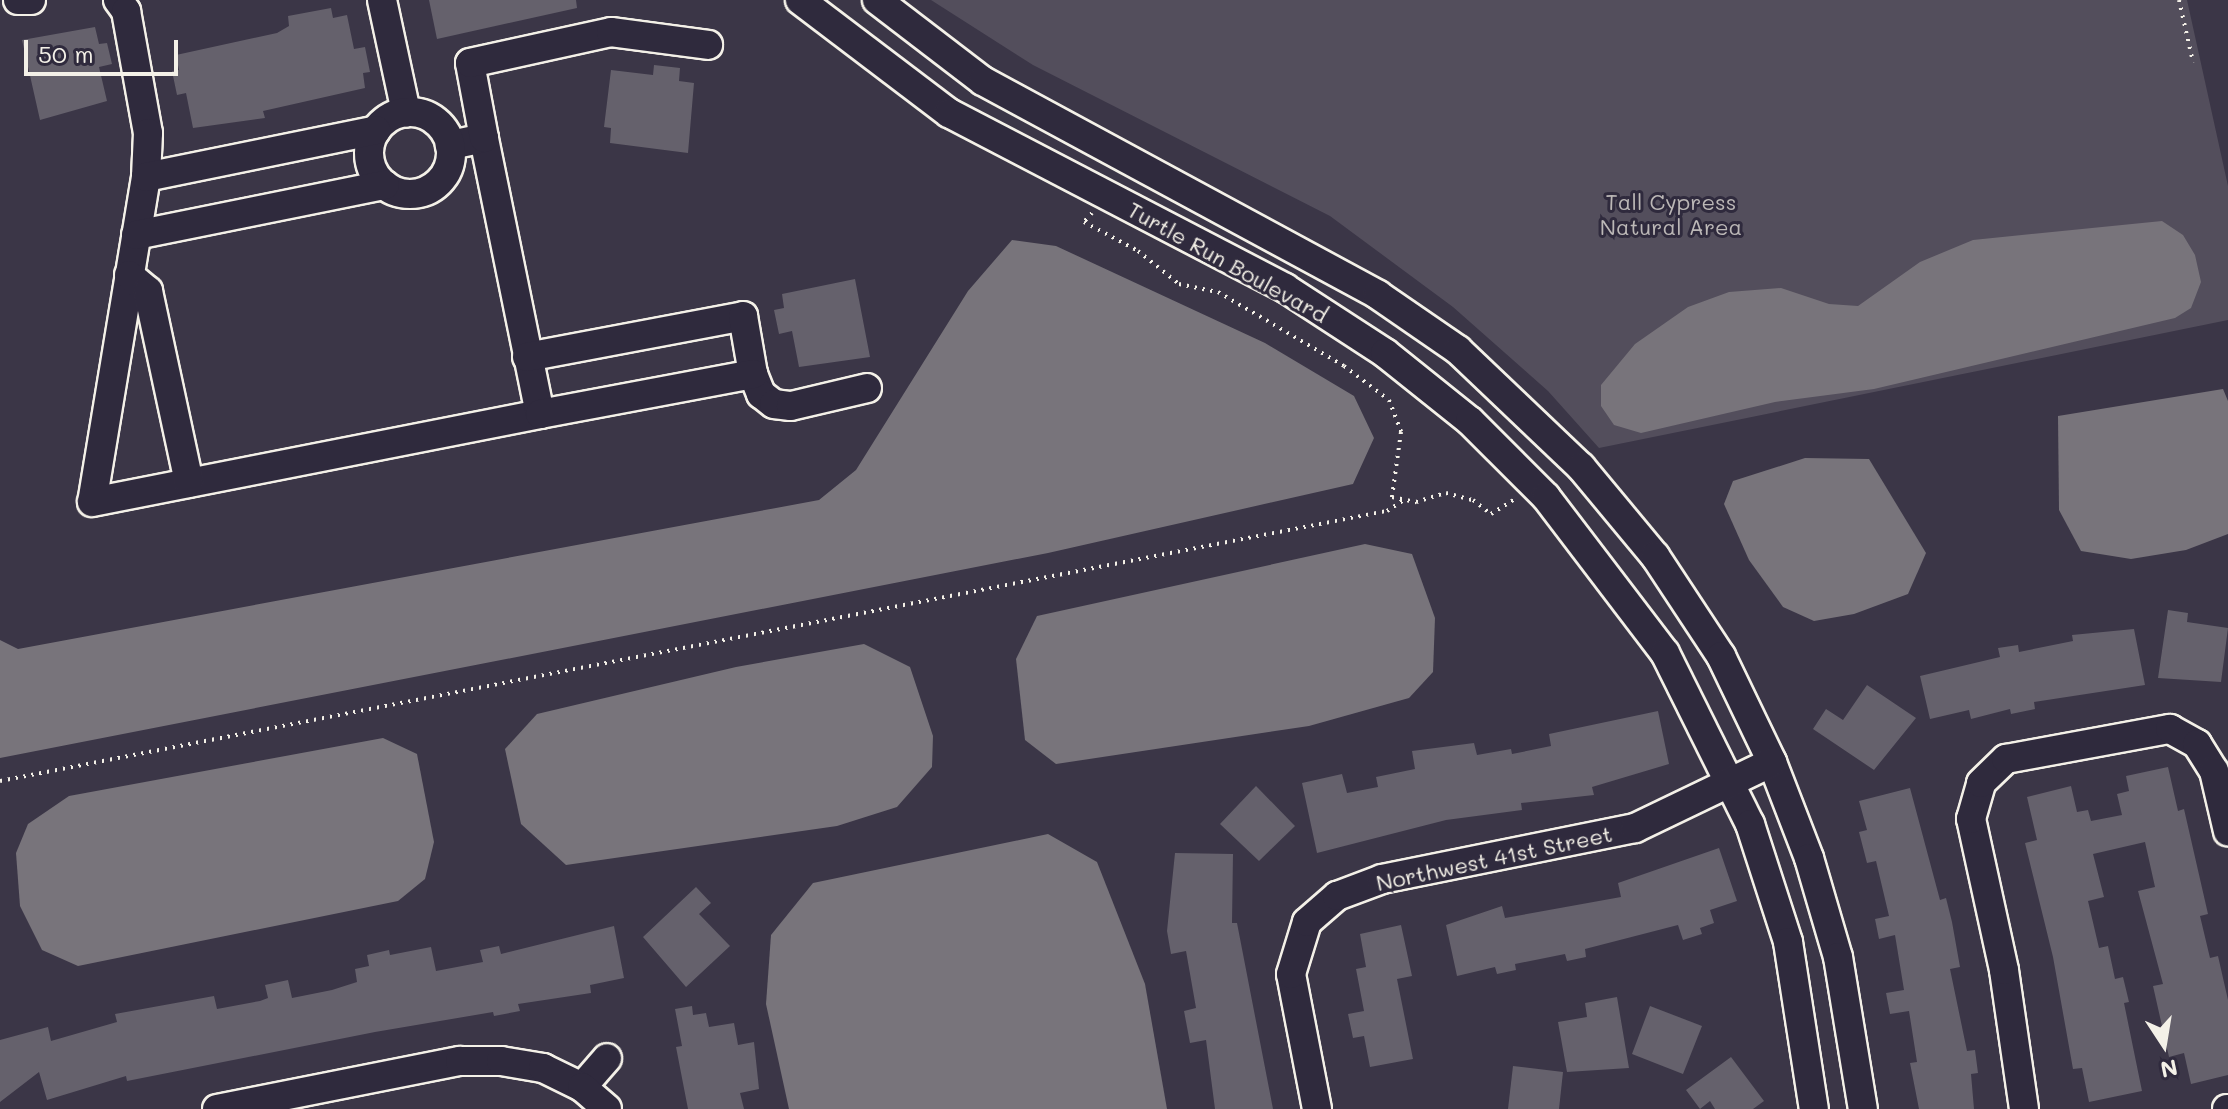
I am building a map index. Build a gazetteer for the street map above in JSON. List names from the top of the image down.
{
  "streets": {
    "street": ["Turtle Run Boulevard", "Northwest 41st Street"]
  },
  "crossings": [
    ["Turtle Run Boulevard", "Northwest 41st Street"]
  ],
  "parks": ["Tall Cypress Natural Area"],
  "scale_bar": "50 m",
  "north": "bottom"
}
